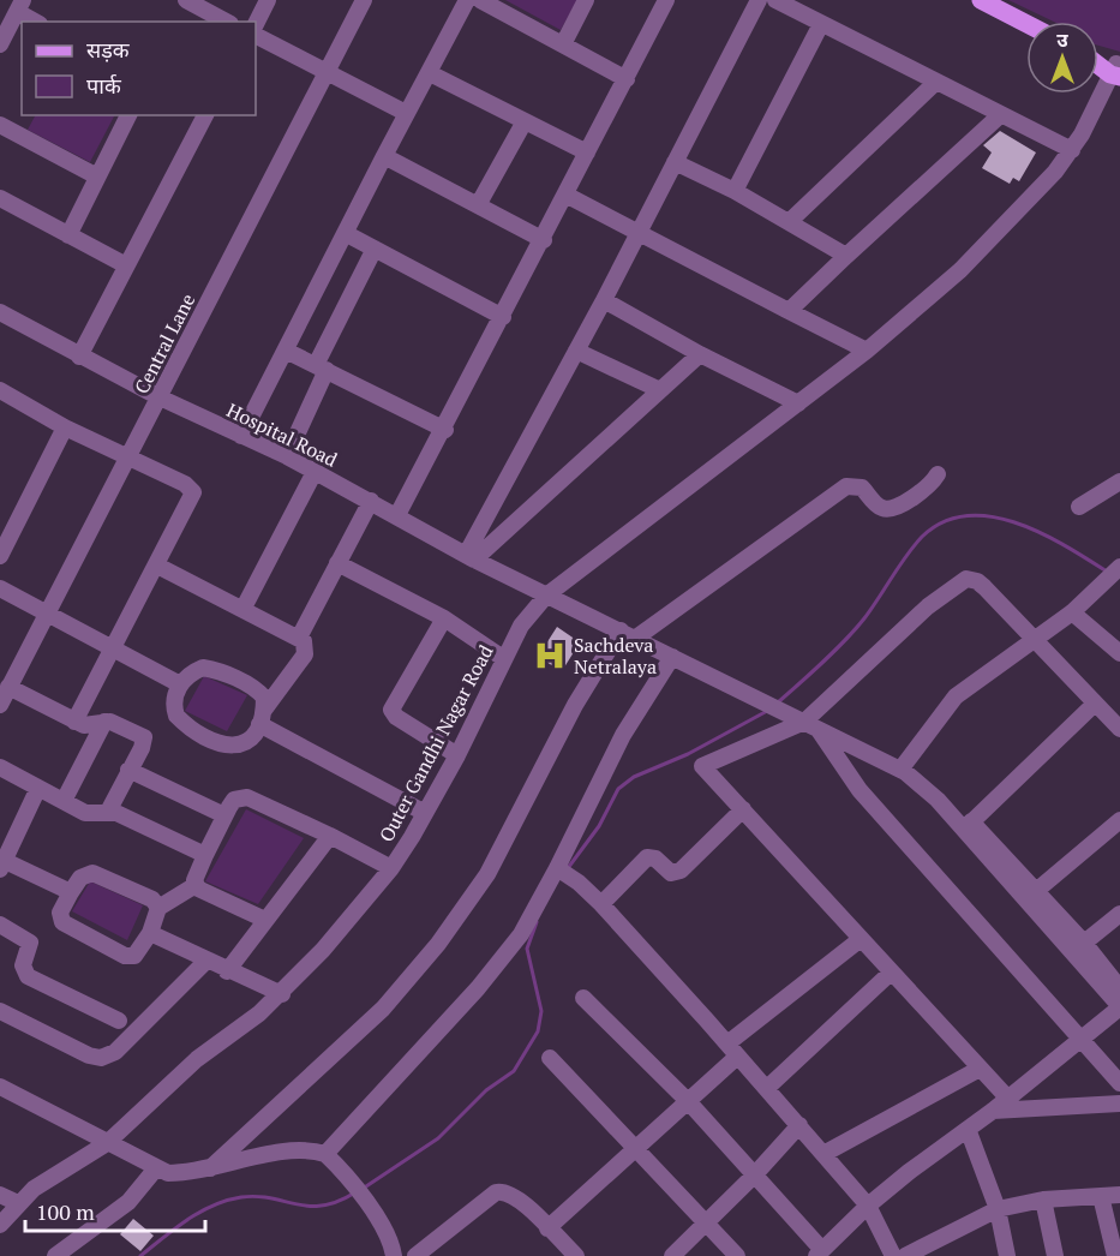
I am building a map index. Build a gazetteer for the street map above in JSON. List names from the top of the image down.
{
  "streets": {
    "street": ["Central Lane", "Hospital Road", "Outer Gandhi Nagar Road"]
  },
  "crossings": [
    ["Central Lane", "Hospital Road"],
    ["Hospital Road", "Outer Gandhi Nagar Road"]
  ],
  "places": {
    "hospital": ["Sachdeva Netralaya"]
  },
  "legend": ["सड़क", "पार्क"],
  "scale_bar": "100 m",
  "north": "top"
}
